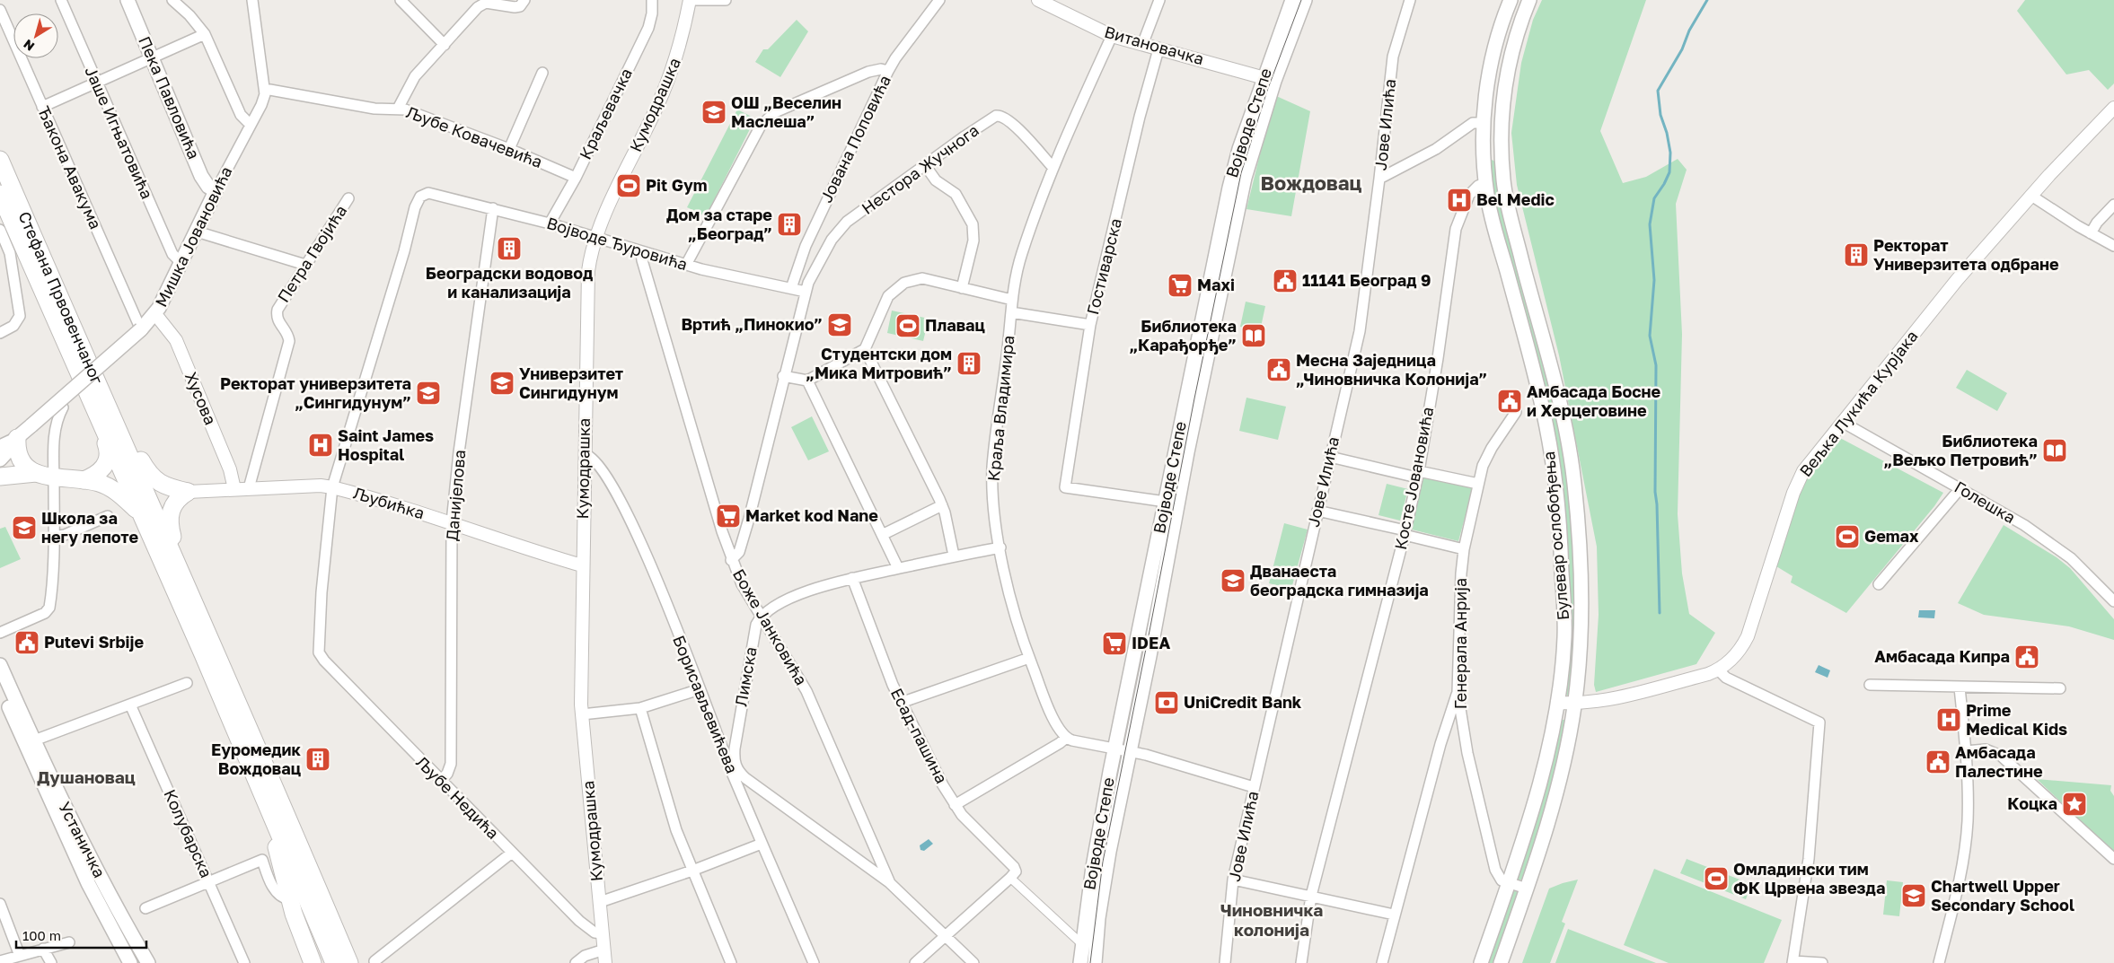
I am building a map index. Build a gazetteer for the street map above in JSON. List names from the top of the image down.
{
  "streets": {
    "highway": ["Стефана Првовенчаног"],
    "main road": [
      "Пека Павловића",
      "Војводе Степе",
      "Мишка Јовановића",
      "Булевар ослобођења",
      "Устаничка"
    ],
    "street": [
      "Витановачка",
      "Кумодрашка",
      "Краљевачка",
      "Јове Илића",
      "Јаше Игњатовића",
      "Љубе Ковачевића",
      "Јована Поповића",
      "Ђакона Авакума",
      "Нестора Жучнога",
      "Војводе Ђуровића",
      "Петра Гвојића",
      "Гостиварска",
      "Хусова",
      "Вељка Лукића Курјака",
      "Краља Владимира",
      "Косте Јовановића",
      "Данијелова",
      "Голешка",
      "Љубићка",
      "Боже Јанковића",
      "Генерала Анрија",
      "Лимска",
      "Борисављевићева",
      "Есад-пашина",
      "Љубе Недића",
      "Колубарска"
    ]
  },
  "crossings": [
    ["Витановачка", "Војводе Степе"],
    ["Витановачка", "Гостиварска"],
    ["Витановачка", "Краља Владимира"],
    ["Пека Павловића", "Мишка Јовановића"],
    ["Кумодрашка", "Војводе Ђуровића"],
    ["Кумодрашка", "Љубићка"],
    ["Кумодрашка", "Борисављевићева"],
    ["Кумодрашка", "Љубе Недића"],
    ["Краљевачка", "Љубе Ковачевића"],
    ["Краљевачка", "Војводе Ђуровића"],
    ["Војводе Степе", "Гостиварска"],
    ["Војводе Степе", "Есад-пашина"],
    ["Јаше Игњатовића", "Мишка Јовановића"],
    ["Љубе Ковачевића", "Мишка Јовановића"],
    ["Јована Поповића", "Војводе Ђуровића"],
    ["Ђакона Авакума", "Мишка Јовановића"],
    ["Нестора Жучнога", "Војводе Ђуровића"],
    ["Нестора Жучнога", "Краља Владимира"],
    ["Мишка Јовановића", "Хусова"],
    ["Војводе Ђуровића", "Данијелова"],
    ["Војводе Ђуровића", "Љубићка"],
    ["Војводе Ђуровића", "Боже Јанковића"],
    ["Војводе Ђуровића", "Љубе Недића"],
    ["Петра Гвојића", "Љубићка"],
    ["Хусова", "Љубићка"],
    ["Вељка Лукића Курјака", "Голешка"],
    ["Вељка Лукића Курјака", "Булевар ослобођења"],
    ["Косте Јовановића", "Булевар ослобођења"],
    ["Данијелова", "Љубићка"],
    ["Данијелова", "Љубе Недића"],
    ["Љубићка", "Љубе Недића"],
    ["Булевар ослобођења", "Генерала Анрија"],
    ["Боже Јанковића", "Лимска"]
  ],
  "districts": ["Вождовац", "Душановац", "Чиновничка колонија"],
  "places": {
    "school or university": [
      "ОШ „Веселин Маслеша”",
      "Вртић „Пинокио”",
      "Универзитет Сингидунум",
      "Ректорат универзитета „Сингидунум”",
      "Школа за негу лепоте",
      "Дванаеста београдска гимназија",
      "Chartwell Upper Secondary School"
    ],
    "sports": [
      "Pit Gym",
      "Плавац",
      "Gemax",
      "Омладински тим ФК Црвена звезда"
    ],
    "hospital": ["Bel Medic", "Saint James Hospital", "Prime Medical Kids"],
    "building": [
      "Дом за старе „Београд”",
      "Београдски водовод и канализација",
      "Ректорат Универзитета одбране",
      "Студентски дом „Мика Митровић”",
      "Еуромедик Вождовац"
    ],
    "public building": [
      "11141 Београд 9",
      "Месна Заједница „Чиновничка Колонија”",
      "Амбасада Босне и Херцеговине",
      "Putevi Srbije",
      "Амбасада Кипра",
      "Амбасада Палестине"
    ],
    "supermarket": ["Maxi", "Market kod Nane", "IDEA"],
    "library": ["Библиотека „Карађорђе”", "Библиотека „Вељко Петровић”"],
    "bank": ["UniCredit Bank"],
    "place": ["Коцка"]
  },
  "scale_bar": "100 m",
  "north": "bottom left"
}
